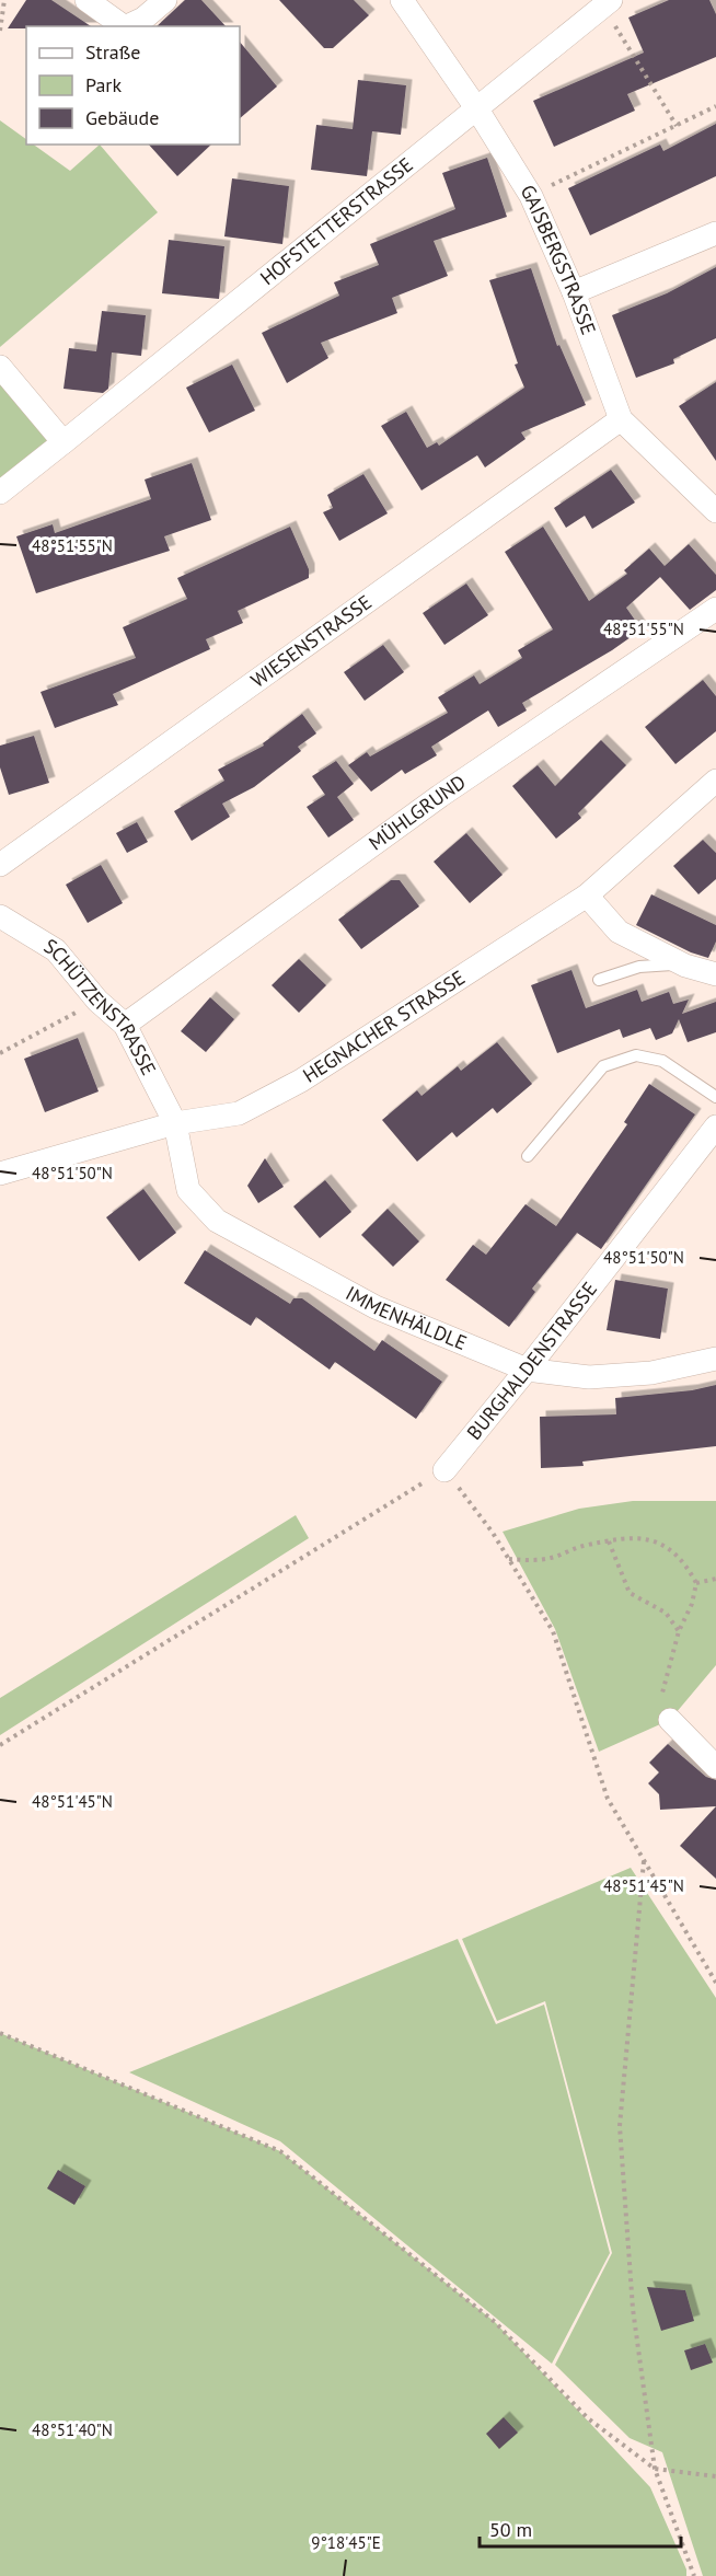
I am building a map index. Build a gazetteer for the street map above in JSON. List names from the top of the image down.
{
  "streets": {
    "street": [
      "HOFSTETTERSTRASSE",
      "GAISBERGSTRASSE",
      "WIESENSTRASSE",
      "MÜHLGRUND",
      "SCHÜTZENSTRASSE",
      "HEGNACHER STRASSE",
      "IMMENHÄLDLE",
      "BURGHALDENSTRASSE"
    ]
  },
  "crossings": [
    ["HOFSTETTERSTRASSE", "GAISBERGSTRASSE"],
    ["GAISBERGSTRASSE", "WIESENSTRASSE"],
    ["MÜHLGRUND", "SCHÜTZENSTRASSE"],
    ["SCHÜTZENSTRASSE", "HEGNACHER STRASSE"],
    ["SCHÜTZENSTRASSE", "IMMENHÄLDLE"],
    ["HEGNACHER STRASSE", "IMMENHÄLDLE"],
    ["IMMENHÄLDLE", "BURGHALDENSTRASSE"]
  ],
  "legend": ["Straße", "Park", "Gebäude"],
  "scale_bar": "50 m",
  "coordinates": [
    "48°51'55\"N",
    "48°51'50\"N",
    "48°51'45\"N",
    "48°51'40\"N",
    "9°18'45\"E"
  ]
}
